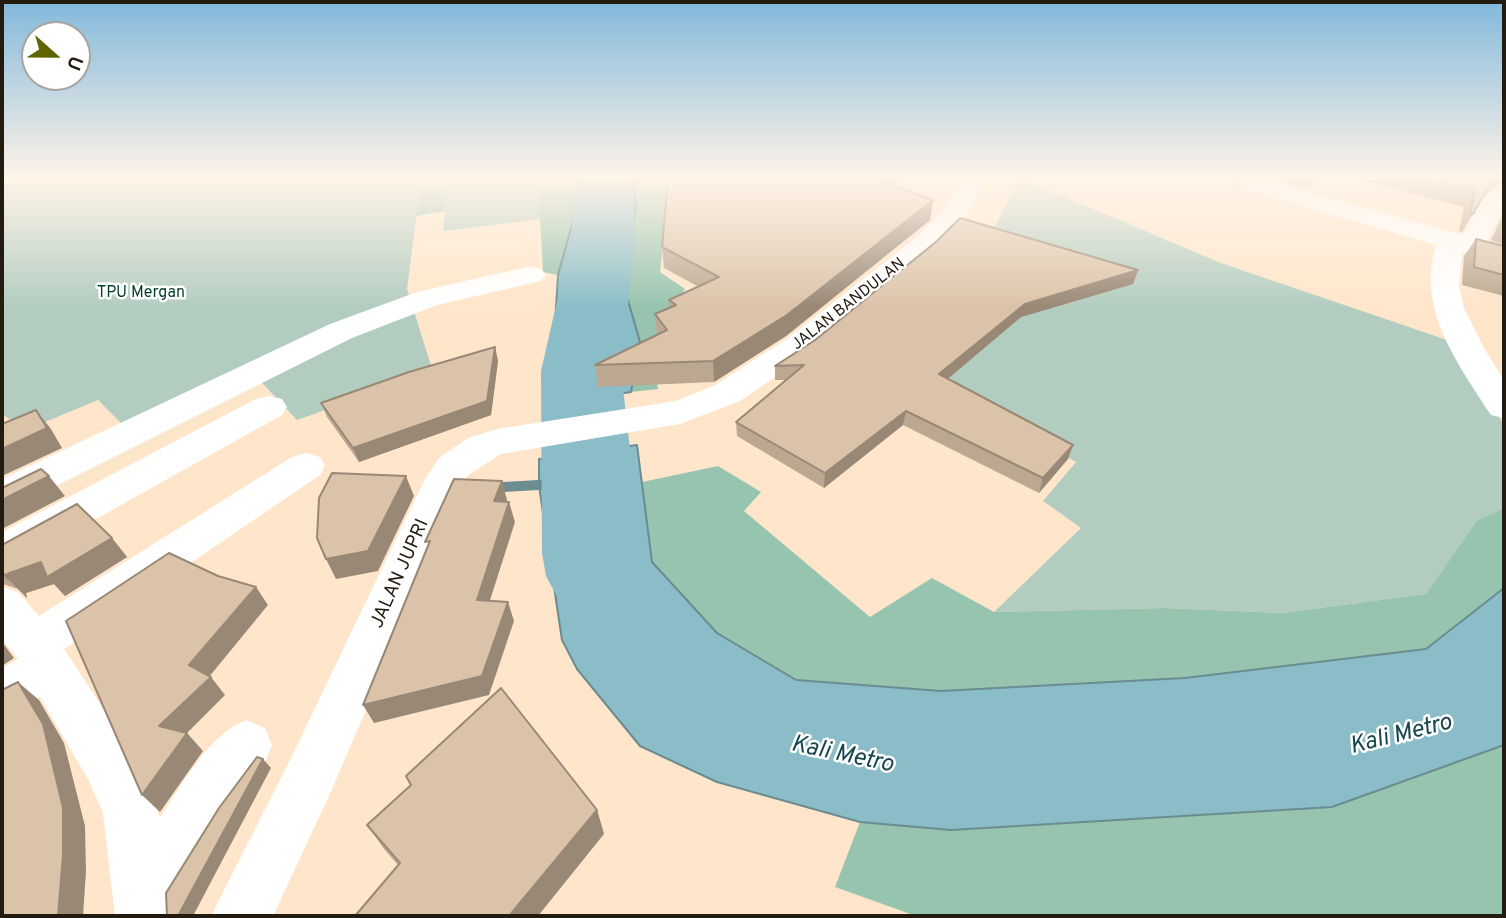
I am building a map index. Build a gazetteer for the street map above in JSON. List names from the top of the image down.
{
  "streets": {
    "street": ["JALAN BANDULAN", "JALAN JUPRI"]
  },
  "crossings": [
    ["JALAN BANDULAN", "JALAN JUPRI"]
  ],
  "water": ["Kali Metro"],
  "parks": ["TPU Mergan"],
  "north": "right"
}
